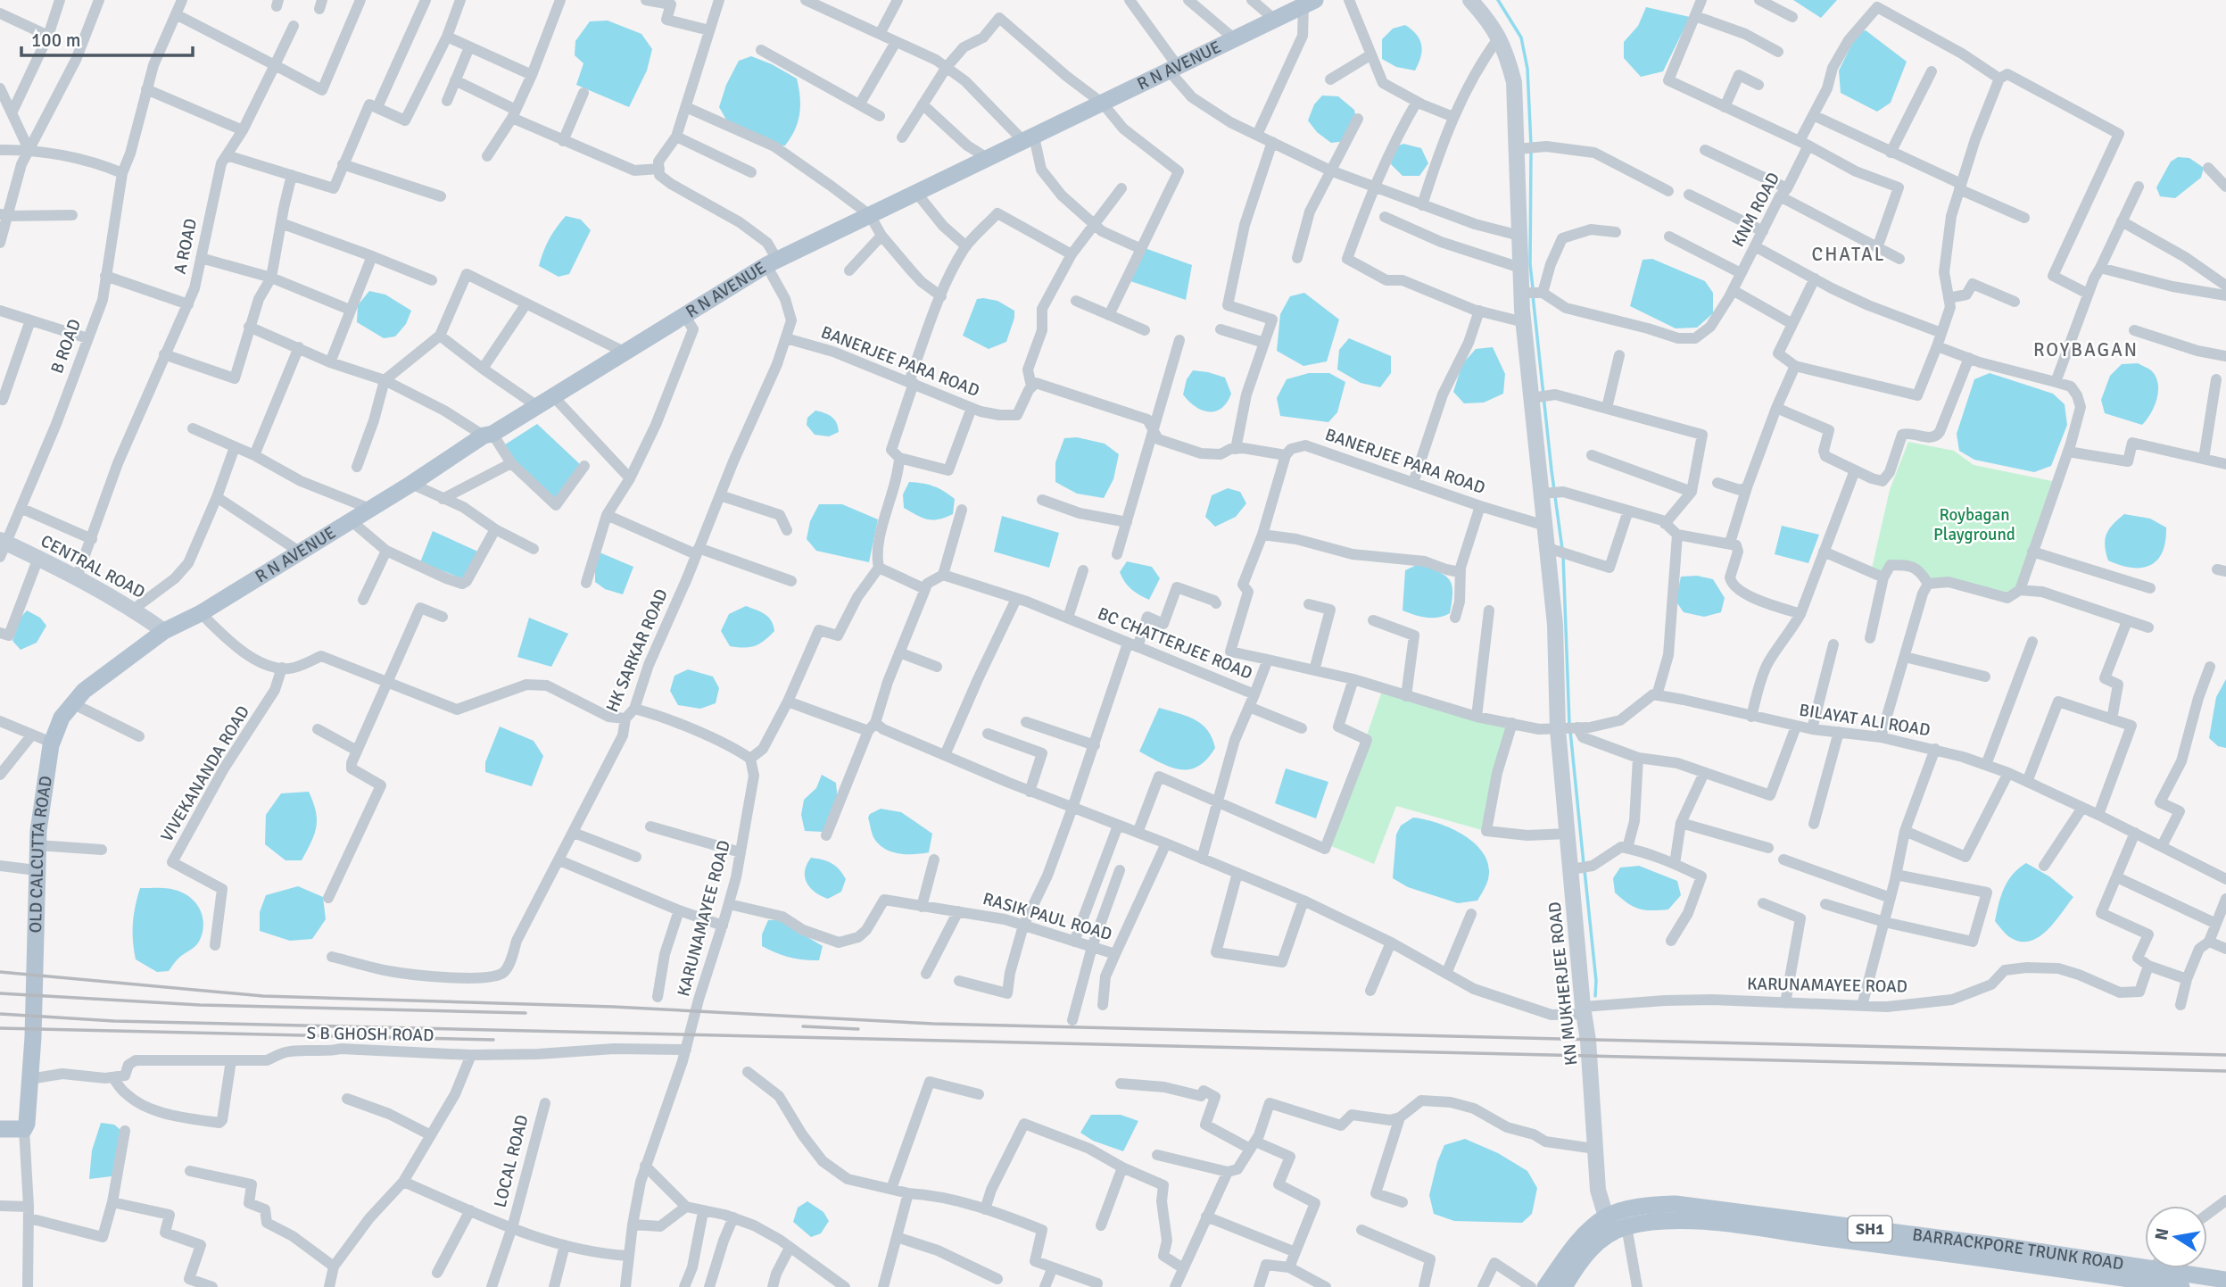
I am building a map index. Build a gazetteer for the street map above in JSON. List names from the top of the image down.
{
  "streets": {
    "main road": [
      "R N AVENUE",
      "OLD CALCUTTA ROAD",
      "SH1",
      "BARRACKPORE TRUNK ROAD"
    ],
    "street": [
      "KNM ROAD",
      "A ROAD",
      "B ROAD",
      "BANERJEE PARA ROAD",
      "CENTRAL ROAD",
      "BC CHATTERJEE ROAD",
      "HK SARKAR ROAD",
      "BILAYAT ALI ROAD",
      "VIVEKANANDA ROAD",
      "RASIK PAUL ROAD",
      "KARUNAMAYEE ROAD",
      "KN MUKHERJEE ROAD",
      "S B GHOSH ROAD",
      "LOCAL ROAD"
    ]
  },
  "crossings": [
    ["R N AVENUE", "CENTRAL ROAD"],
    ["R N AVENUE", "HK SARKAR ROAD"],
    ["R N AVENUE", "OLD CALCUTTA ROAD"],
    ["A ROAD", "CENTRAL ROAD"],
    ["B ROAD", "CENTRAL ROAD"],
    ["BANERJEE PARA ROAD", "HK SARKAR ROAD"],
    ["BANERJEE PARA ROAD", "KN MUKHERJEE ROAD"],
    ["CENTRAL ROAD", "OLD CALCUTTA ROAD"],
    ["BC CHATTERJEE ROAD", "KN MUKHERJEE ROAD"],
    ["RASIK PAUL ROAD", "KARUNAMAYEE ROAD"],
    ["KARUNAMAYEE ROAD", "KN MUKHERJEE ROAD"],
    ["KARUNAMAYEE ROAD", "S B GHOSH ROAD"],
    ["KN MUKHERJEE ROAD", "BARRACKPORE TRUNK ROAD"]
  ],
  "districts": ["CHATAL", "ROYBAGAN"],
  "parks": ["Roybagan Playground"],
  "scale_bar": "100 m",
  "north": "left"
}
